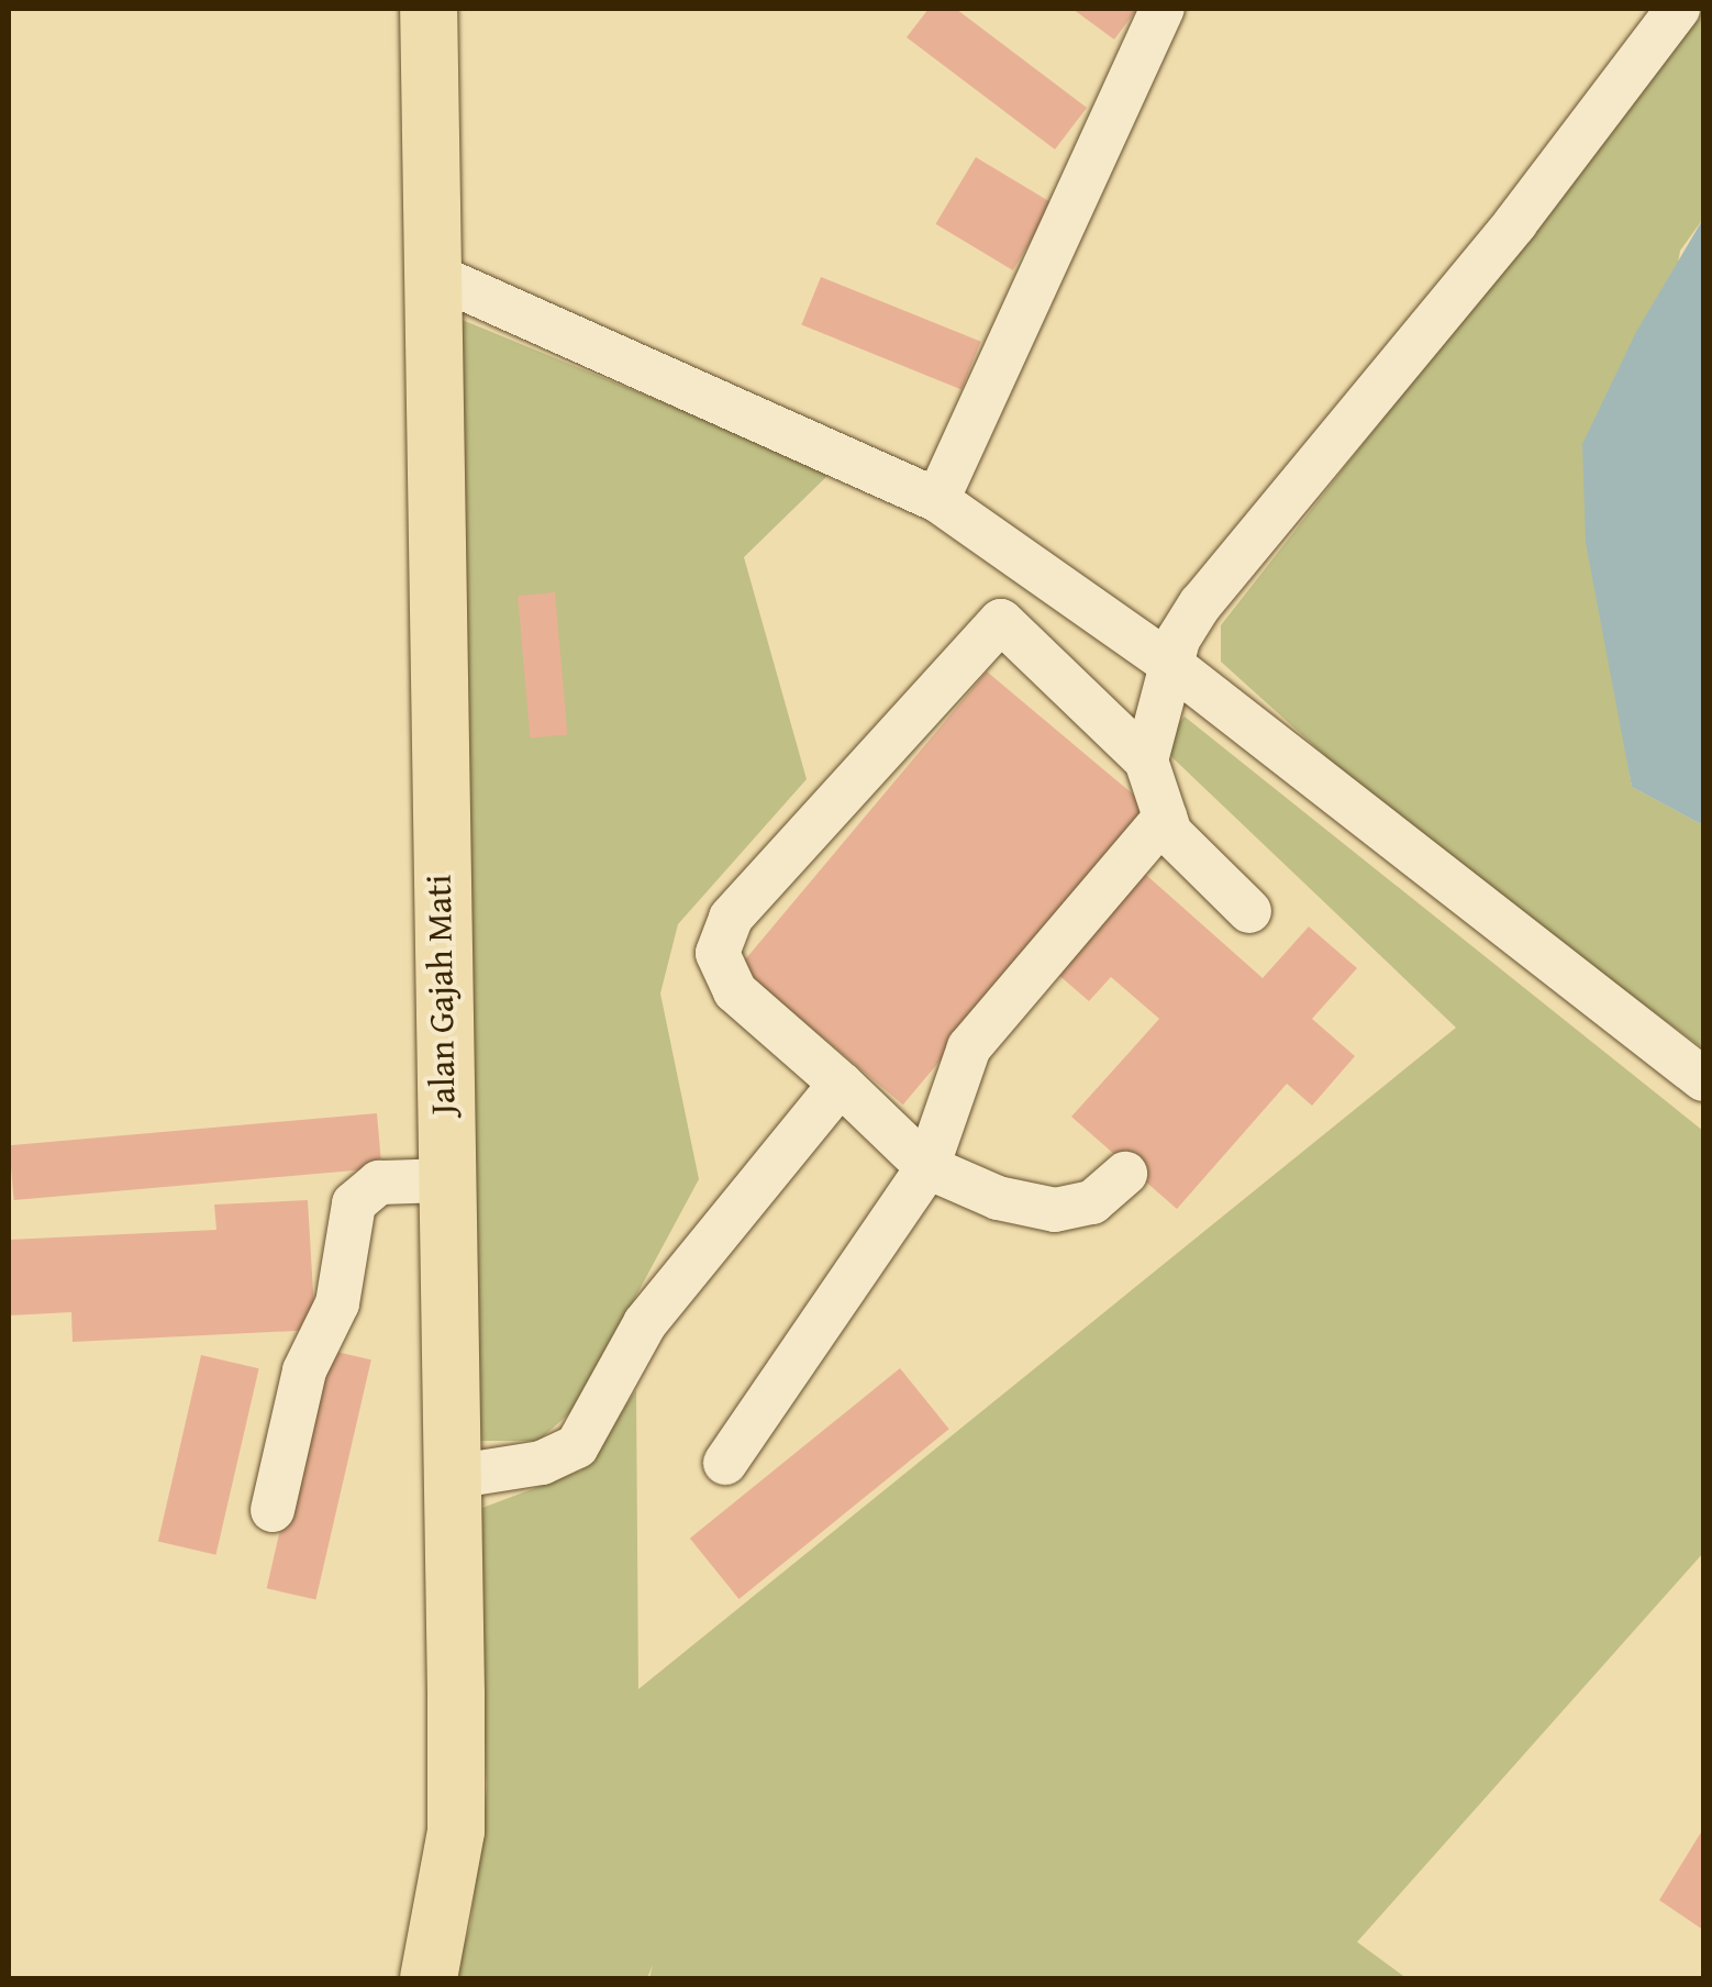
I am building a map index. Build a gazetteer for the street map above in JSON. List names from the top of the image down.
{
  "streets": {
    "main road": ["Jalan Gajah Mati"]
  }
}
